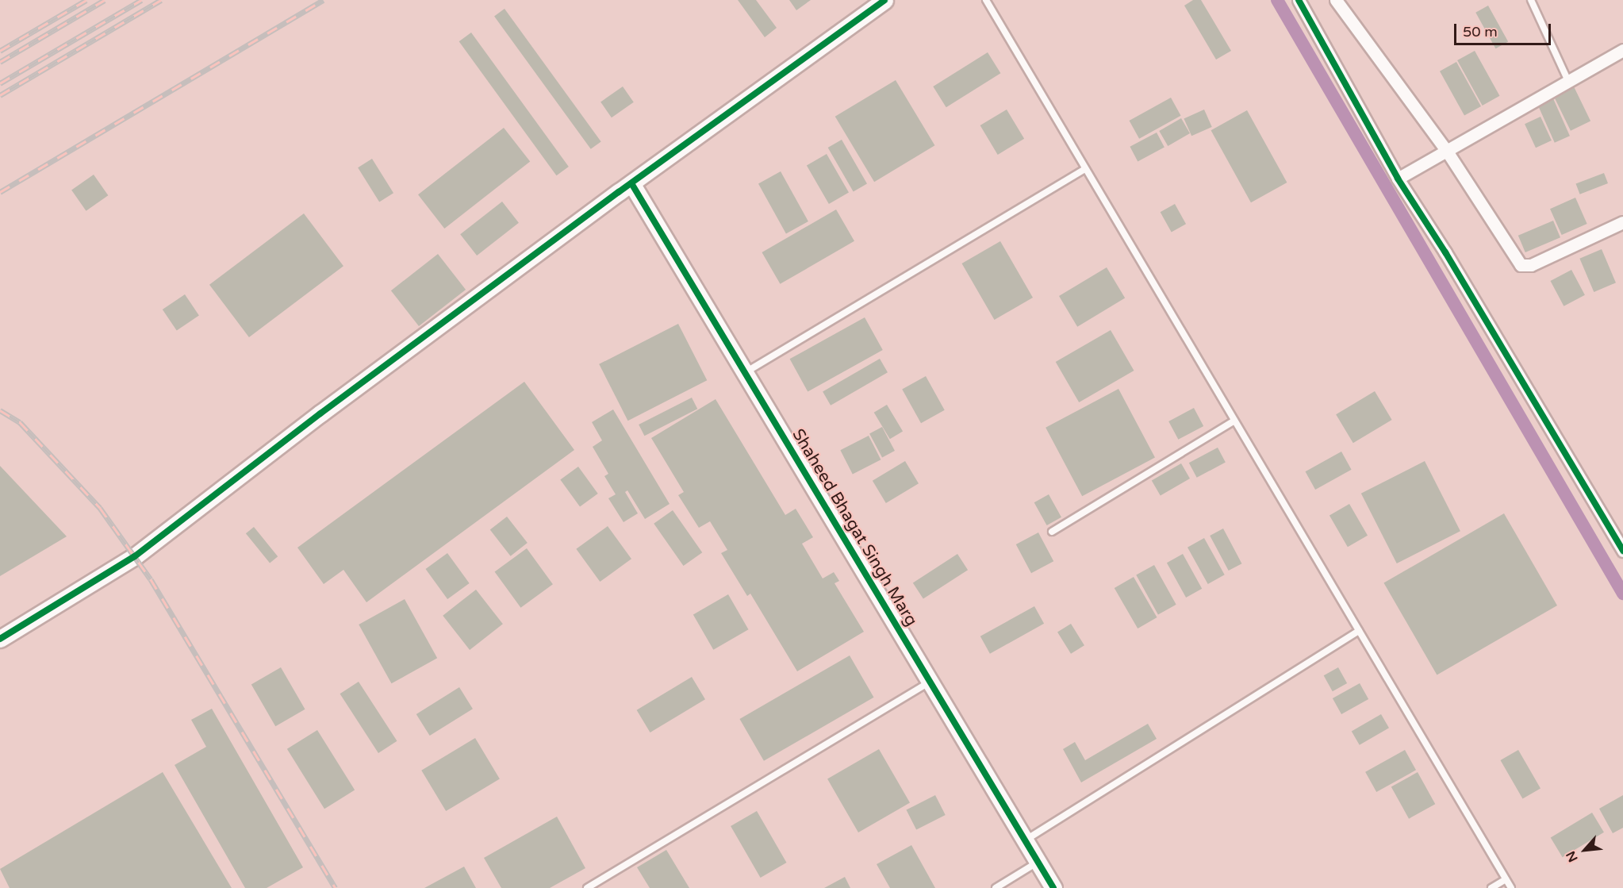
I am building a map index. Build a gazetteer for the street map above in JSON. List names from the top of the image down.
{
  "streets": {
    "street": ["Shaheed Bhagat Singh Marg"]
  },
  "scale_bar": "50 m",
  "north": "bottom left"
}
